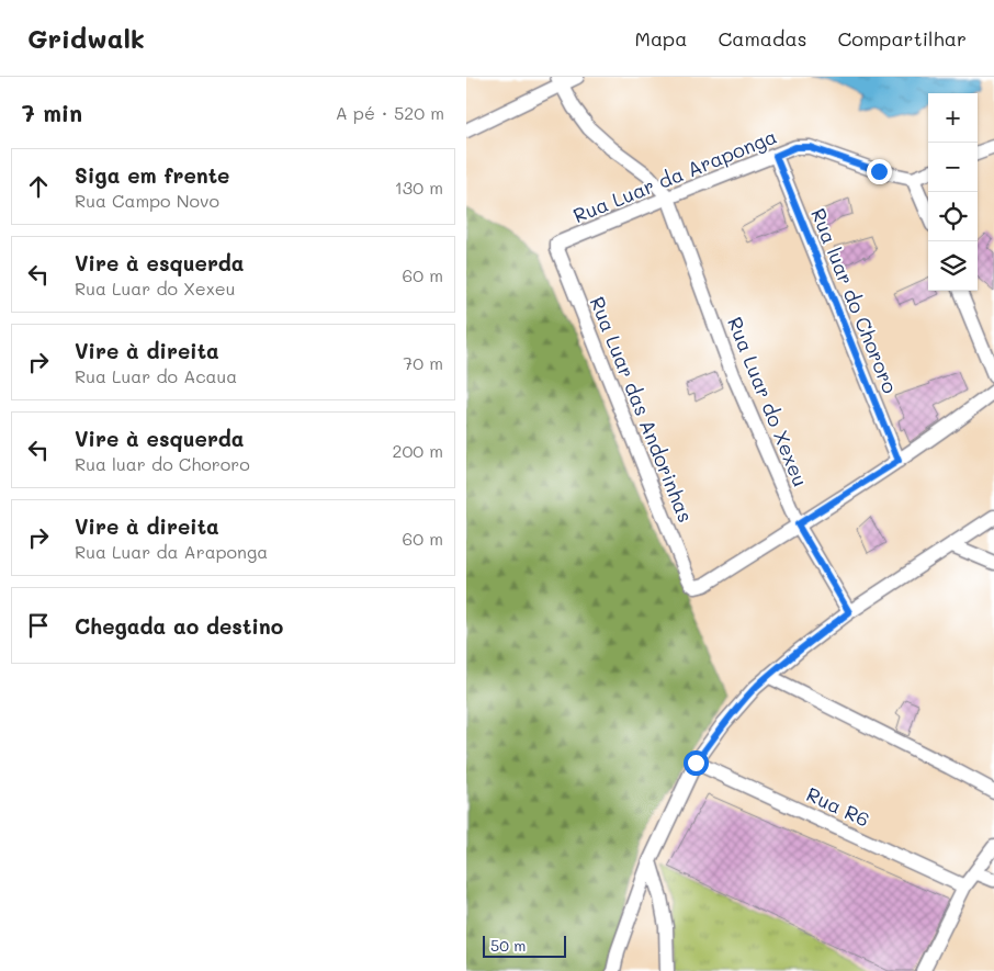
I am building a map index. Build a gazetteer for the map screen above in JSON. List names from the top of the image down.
{
  "streets": {
    "street": [
      "Rua Luar da Araponga",
      "Rua luar do Chororo",
      "Rua Luar do Xexeu",
      "Rua Luar das Andorinhas",
      "Rua R6"
    ]
  },
  "crossings": [
    ["Rua Luar da Araponga", "Rua luar do Chororo"],
    ["Rua Luar da Araponga", "Rua Luar do Xexeu"],
    ["Rua Luar da Araponga", "Rua Luar das Andorinhas"],
    ["Rua Luar do Xexeu", "Rua Luar das Andorinhas"]
  ],
  "scale_bar": "50 m",
  "page": {
    "header": "Gridwalk",
    "nav": ["Mapa", "Camadas", "Compartilhar"],
    "heading": ["7 min", "A pé · 520 m"],
    "map_buttons": ["+", "−"],
    "list": [
      ["Siga em frente", "Rua Campo Novo", "130 m"],
      ["Vire à esquerda", "Rua Luar do Xexeu", "60 m"],
      ["Vire à direita", "Rua Luar do Acaua", "70 m"],
      ["Vire à esquerda", "Rua luar do Chororo", "200 m"],
      ["Vire à direita", "Rua Luar da Araponga", "60 m"],
      "Chegada ao destino"
    ],
    "scale": "50 m"
  }
}
